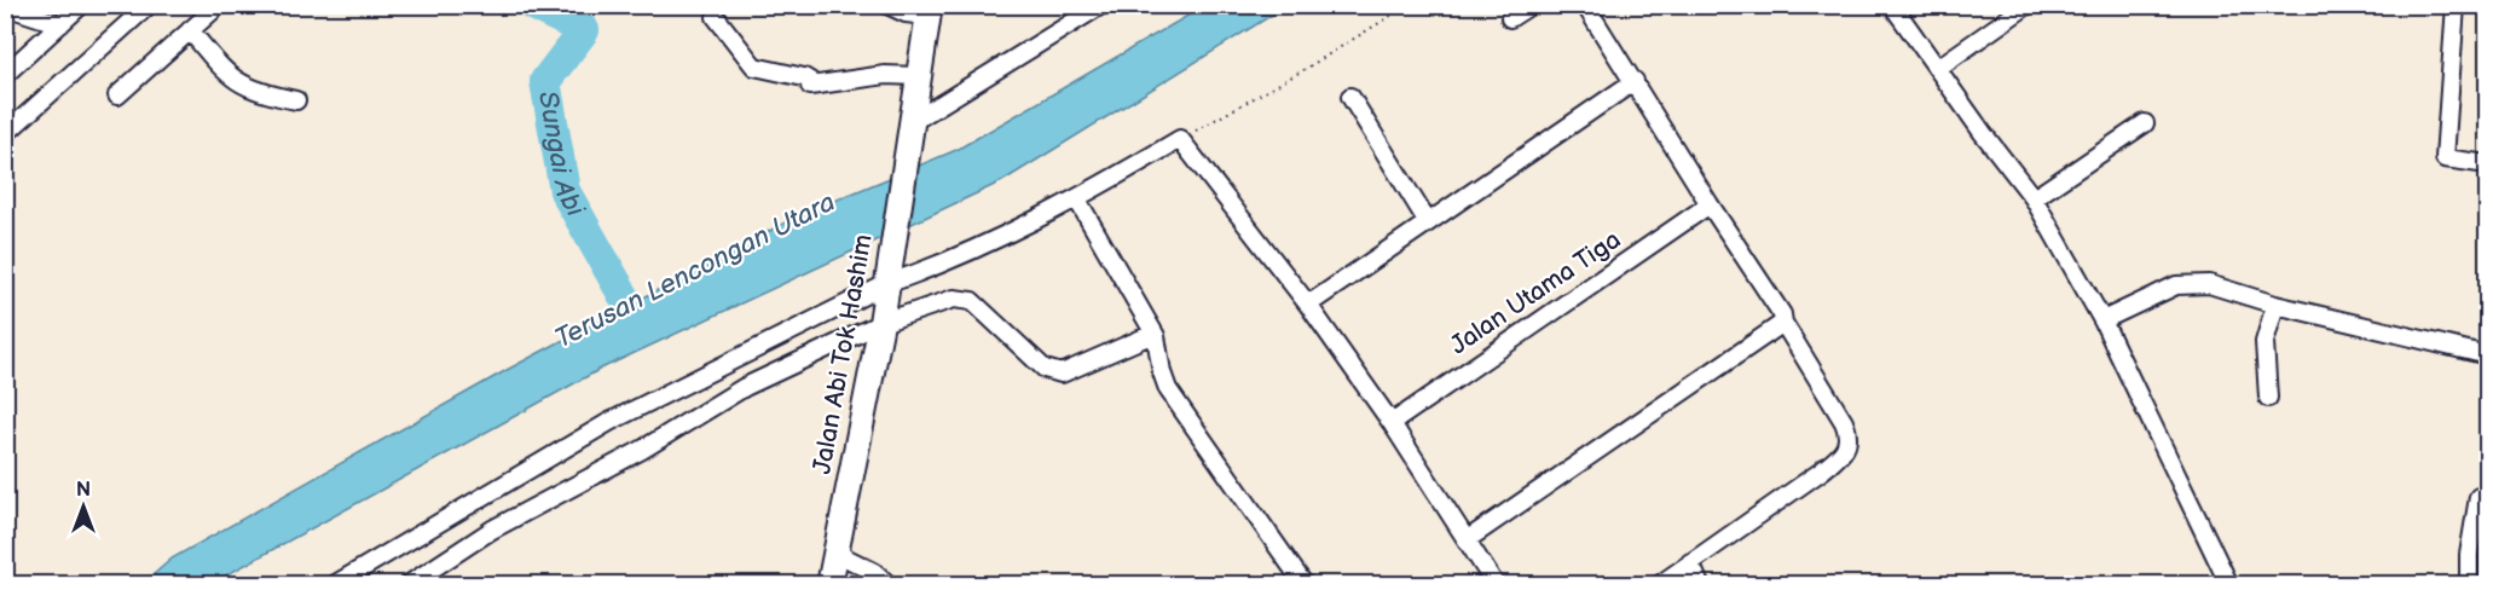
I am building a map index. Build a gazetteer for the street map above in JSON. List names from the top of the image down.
{
  "streets": {
    "main road": ["Jalan Abi Tok Hashim"],
    "street": ["Jalan Utama Tiga"]
  },
  "water": ["Sungai Abi", "Terusan Lencongan Utara"],
  "north": "top"
}
